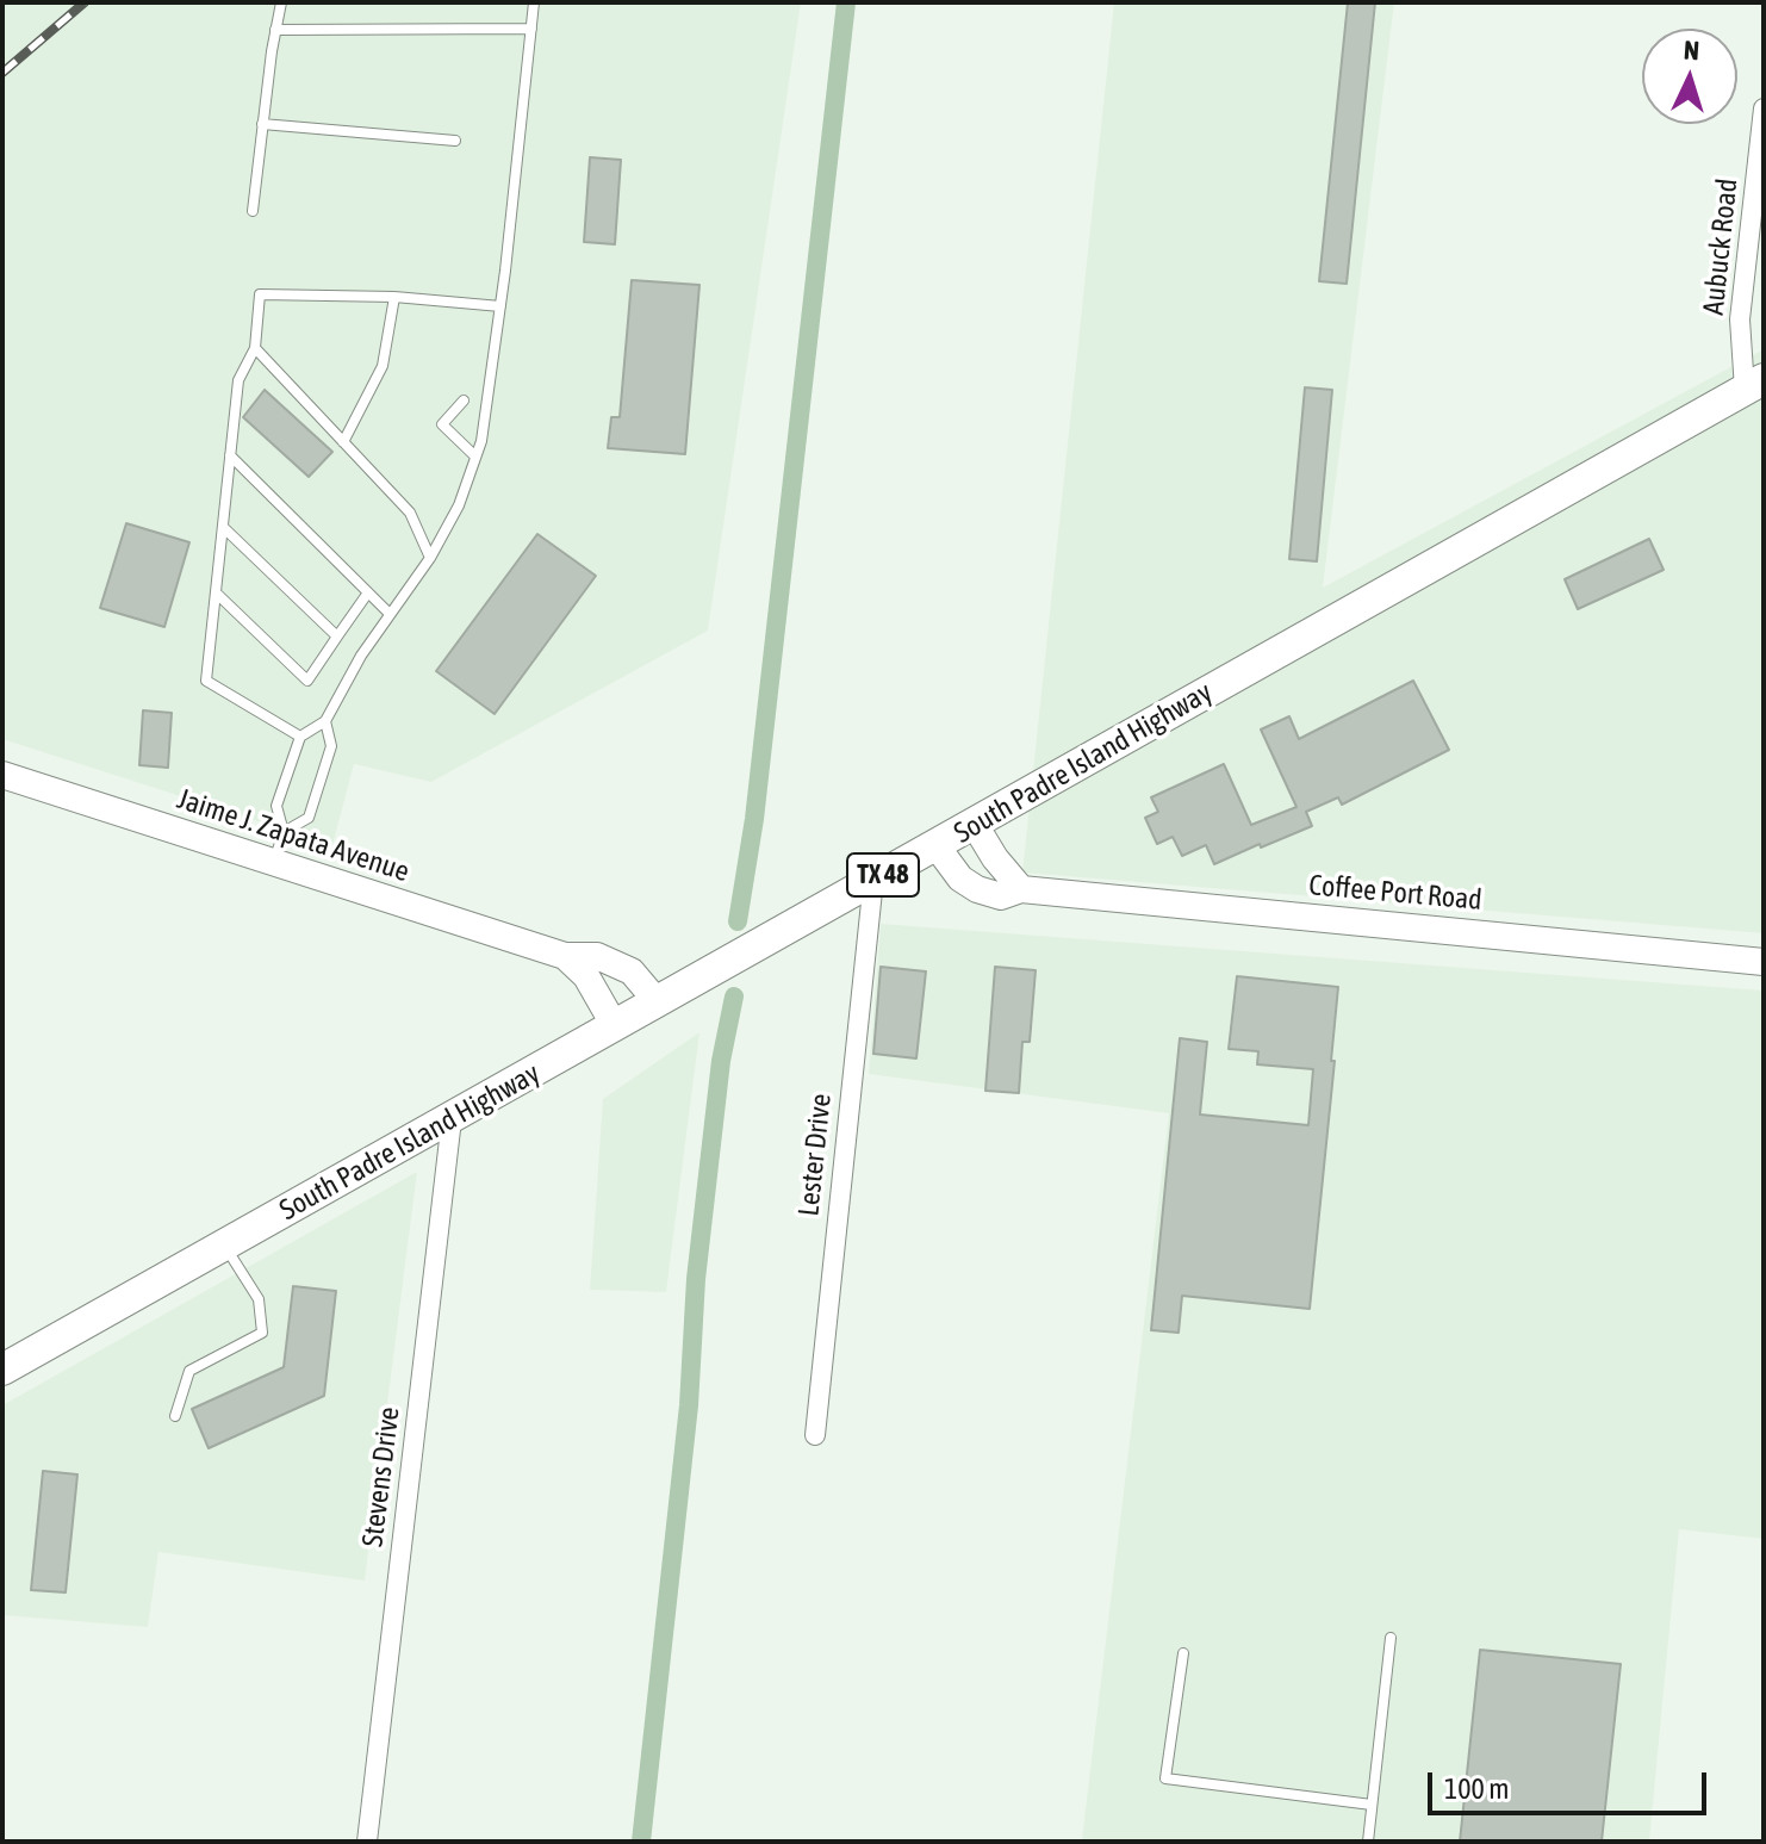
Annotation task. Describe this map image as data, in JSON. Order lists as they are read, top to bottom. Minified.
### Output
{"streets":{"main road":["South Padre Island Highway","TX 48"],"street":["Aubuck Road","Jaime J. Zapata Avenue","Coffee Port Road","Lester Drive","Stevens Drive"]},"crossings":[["Aubuck Road","South Padre Island Highway"],["South Padre Island Highway","Jaime J. Zapata Avenue"],["South Padre Island Highway","Coffee Port Road"],["South Padre Island Highway","Lester Drive"],["South Padre Island Highway","Stevens Drive"]],"scale_bar":"100 m","north":"top"}
